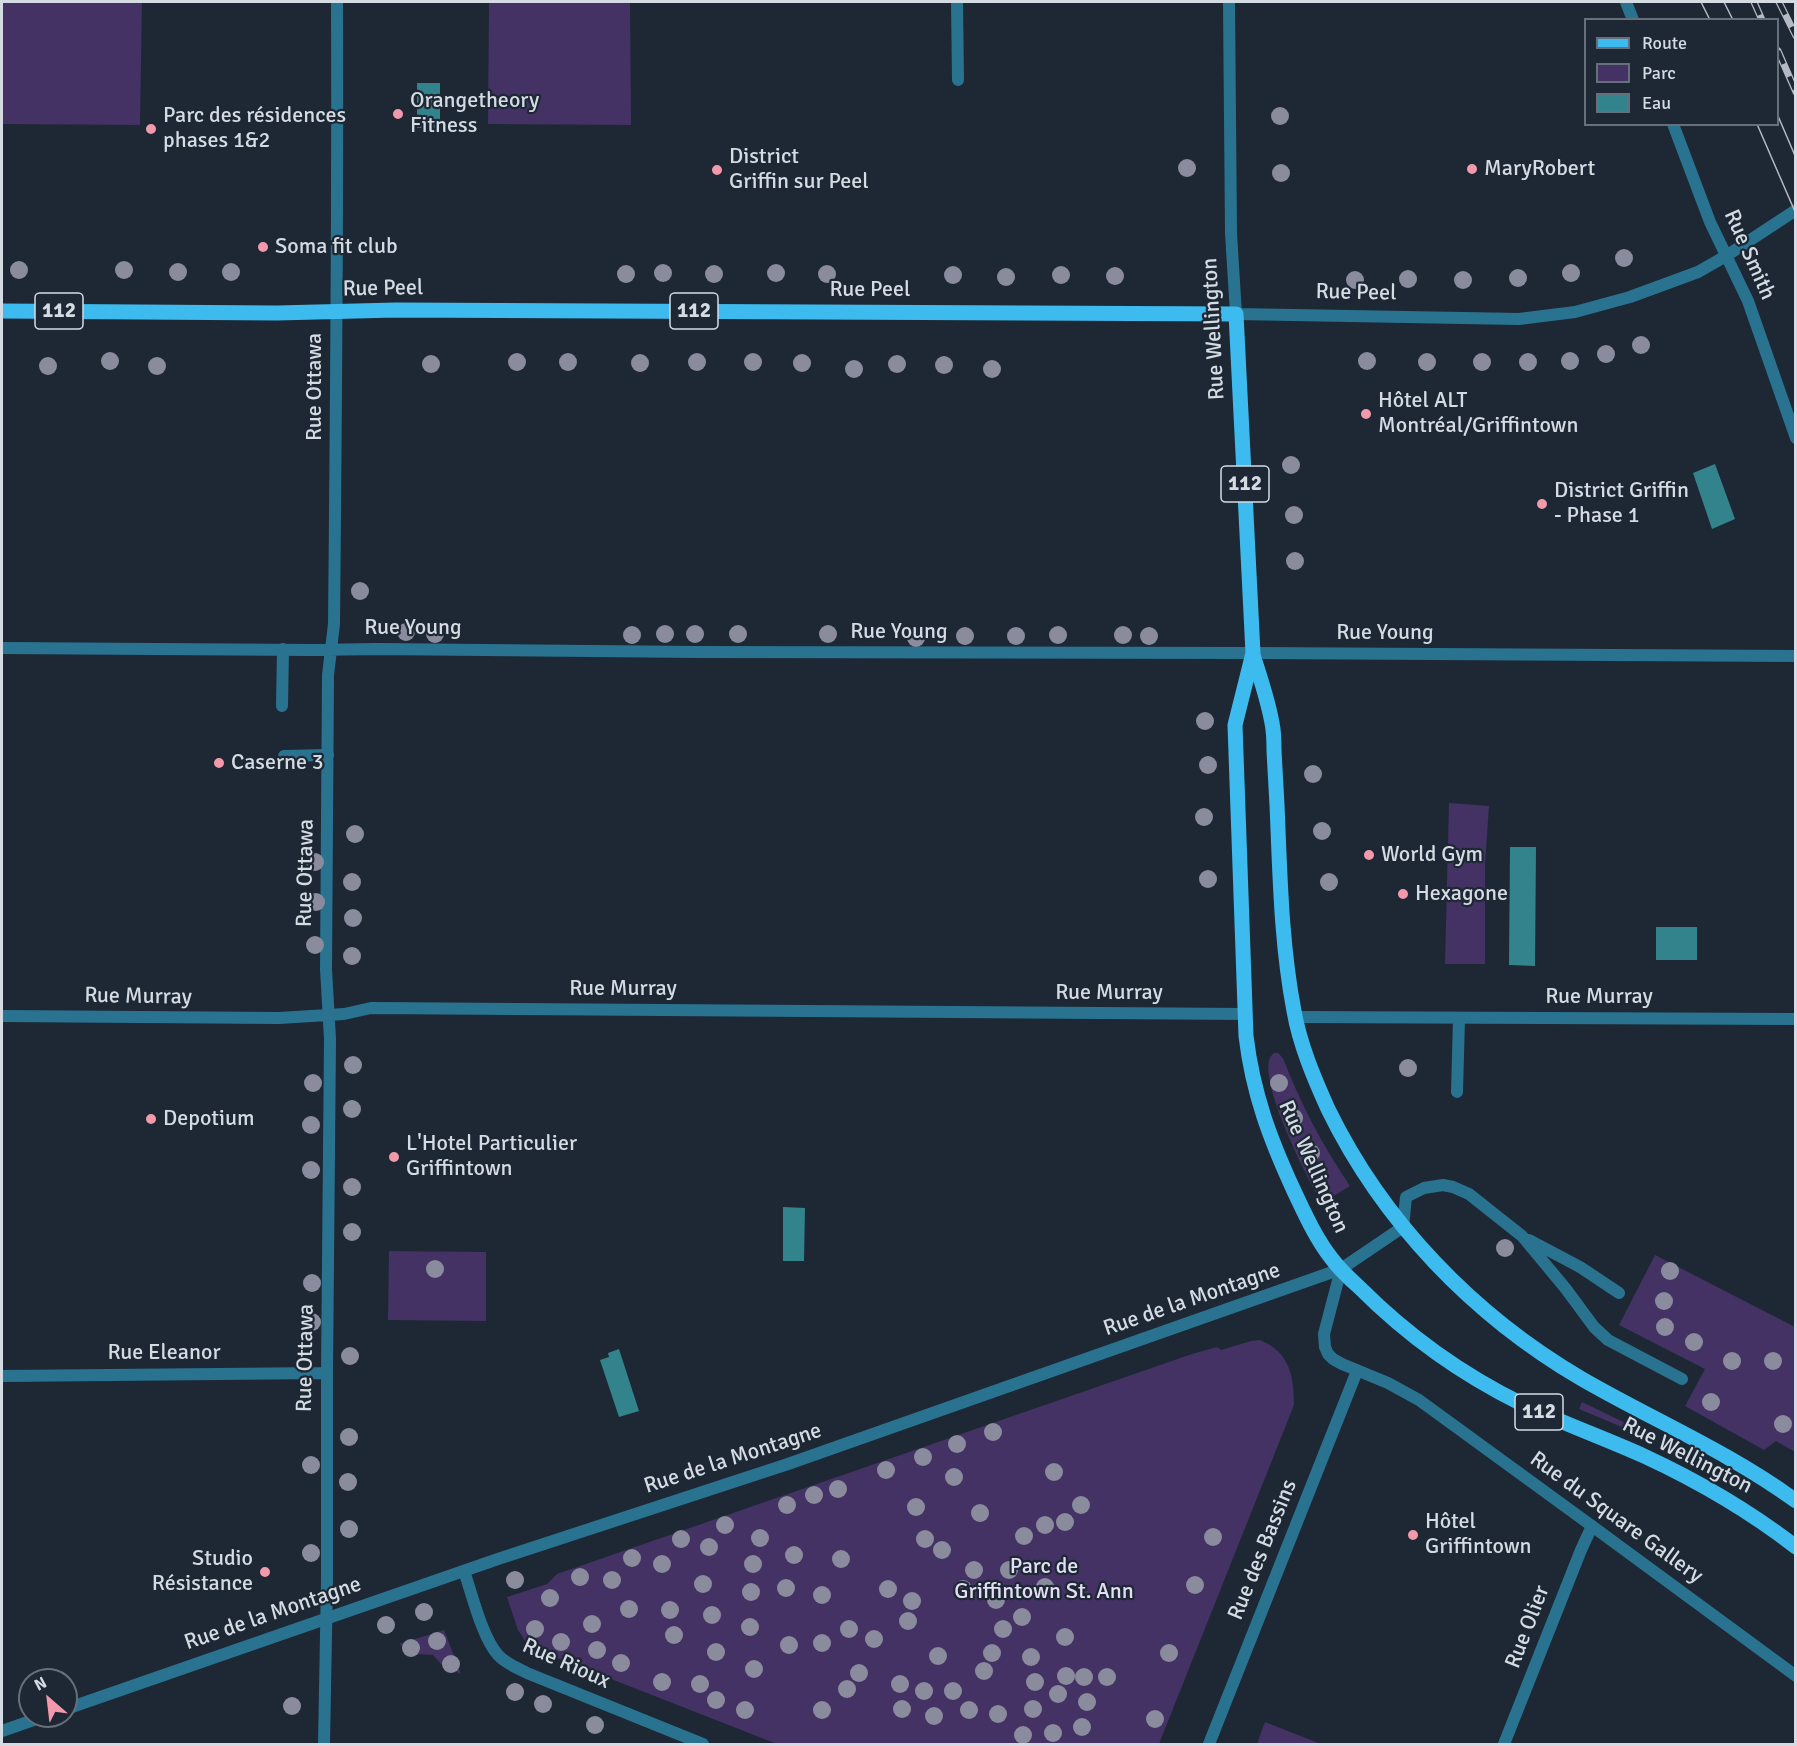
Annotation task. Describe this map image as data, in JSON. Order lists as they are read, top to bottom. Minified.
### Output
{"streets":{"main road":["Rue Peel","112","Rue Wellington"],"street":["Rue Smith","Rue Ottawa","Rue Young","Rue Murray","Rue de la Montagne","Rue Eleanor","Rue du Square Gallery","Rue des Bassins","Rue Olier","Rue Rioux"]},"crossings":[["Rue Smith","Rue Peel"],["Rue Peel","Rue Wellington"],["Rue Peel","Rue Ottawa"],["Rue Wellington","Rue Young"],["Rue Wellington","Rue Murray"],["Rue Wellington","Rue de la Montagne"],["Rue Wellington","Rue du Square Gallery"],["Rue Ottawa","Rue Young"],["Rue Ottawa","Rue Murray"],["Rue Ottawa","Rue de la Montagne"],["Rue Ottawa","Rue Eleanor"],["Rue de la Montagne","Rue du Square Gallery"],["Rue de la Montagne","Rue Rioux"],["Rue du Square Gallery","Rue des Bassins"],["Rue du Square Gallery","Rue Olier"]],"parks":["Parc de Griffintown St. Ann"],"places":["Orangetheory Fitness","Parc des résidences phases 1&2","MaryRobert","District Griffin sur Peel","Soma fit club","Hôtel ALT Montréal/Griffintown","District Griffin - Phase 1","Caserne 3","World Gym","Hexagone","Depotium","L'Hotel Particulier Griffintown","Hôtel Griffintown","Studio Résistance"],"legend":["Route","Parc","Eau"],"north":"top left"}
